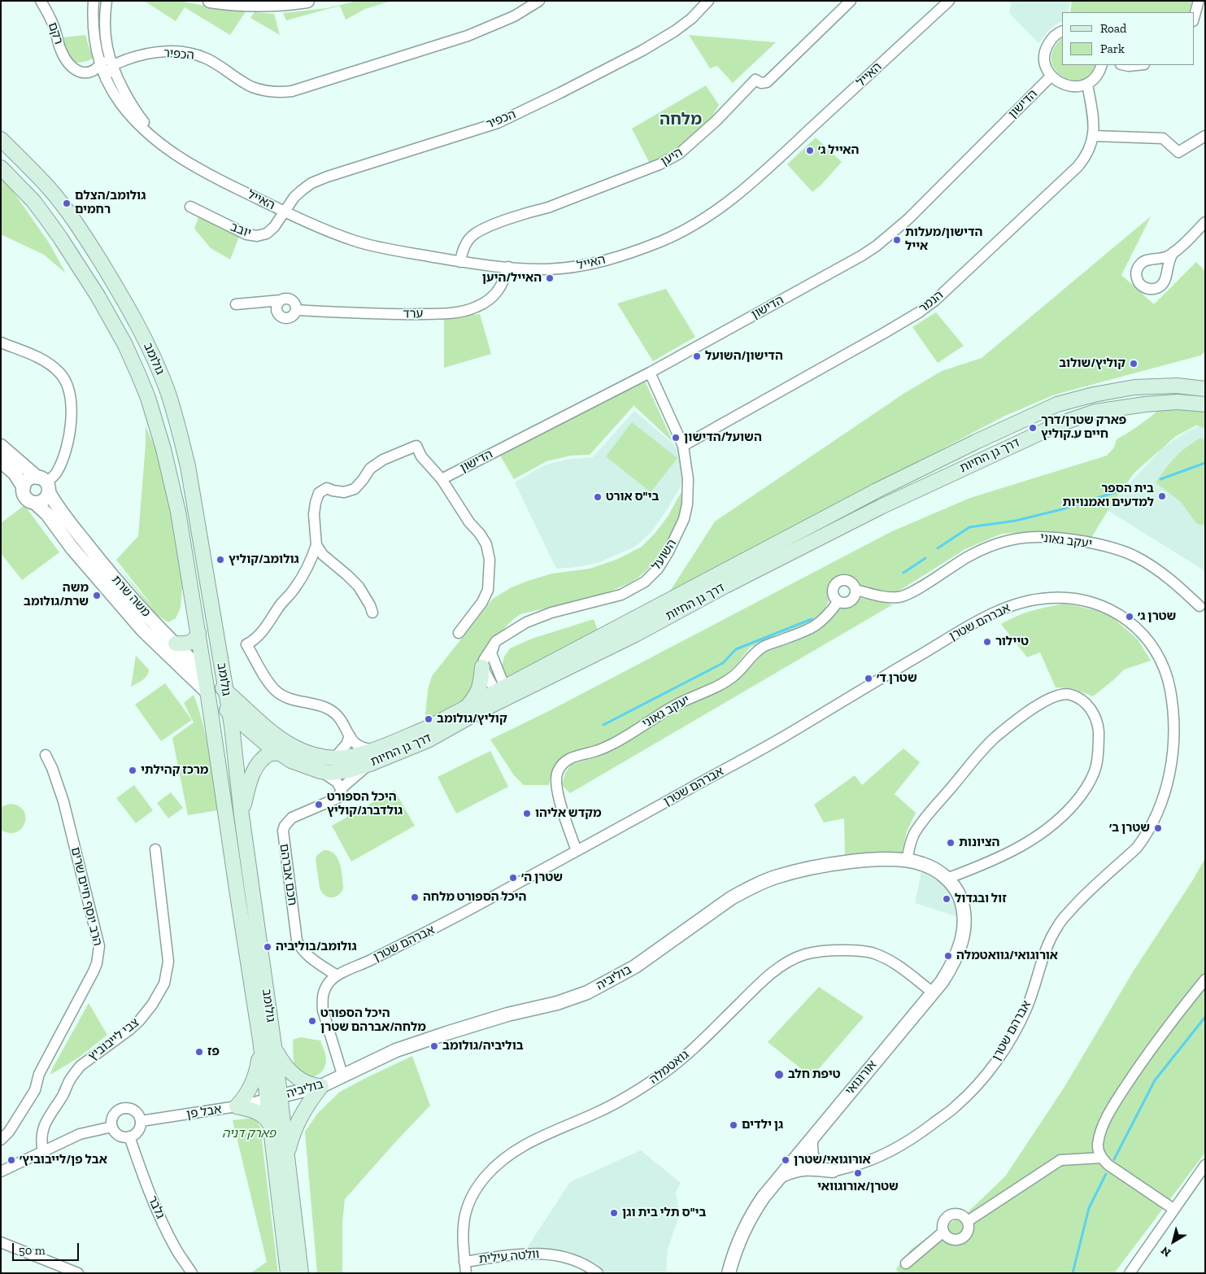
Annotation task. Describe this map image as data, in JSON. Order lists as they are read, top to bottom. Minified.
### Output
{"streets":{"main road":["גולומב","דרך גן החיות","משה שרת"],"street":["רקם","הכפיר","האייל","הדישון","היען","יובב","הנמר","ערד","יעקב גאוני","השועל","אברהם שטרן","חכם אברהם","הרב יוסף חיים שרים","בוליביה","צבי לייבוביץ","גואטמלה","אורוגואי","אבל פן","גלבר","וולטה עילית"]},"crossings":[["רקם","הכפיר"],["רקם","האייל"],["הכפיר","האייל"],["הכפיר","יובב"],["האייל","היען"],["האייל","יובב"],["האייל","ערד"],["הדישון","השועל"],["הנמר","השועל"],["גולומב","דרך גן החיות"],["גולומב","משה שרת"],["גולומב","בוליביה"],["גולומב","אבל פן"],["דרך גן החיות","משה שרת"],["דרך גן החיות","חכם אברהם"],["יעקב גאוני","אברהם שטרן"],["אברהם שטרן","חכם אברהם"],["אברהם שטרן","בוליביה"],["בוליביה","אורוגואי"],["בוליביה","אבל פן"],["גואטמלה","אורוגואי"],["גואטמלה","וולטה עילית"],["אבל פן","גלבר"]],"districts":["מלחה"],"parks":["פארק דניה"],"places":["האייל ג׳","גולומב/הצלם רחמים","הדישון/מעלות אייל","האייל/היען","הדישון/השועל","קוליץ/שולוב","פארק שטרן/דרך חיים ע.קוליץ","השועל/הדישון","בית הספר למדעים ואמנויות","בי\"ס אורט","גולומב/קוליץ","משה שרת/גולומב","שטרן ג׳","טיילור","שטרן ד׳","קוליץ/גולומב","מרכז קהילתי","היכל הספורט גולדברג/קוליץ","מקדש אליהו","שטרן ב׳","הציונות","שטרן ה׳","היכל הספורט מלחה","זול ובגדול","גולומב/בוליביה","אורוגואי/גוואטמלה","היכל הספורט מלחה/אברהם שטרן","בוליביה/גולומב","פז","טיפת חלב","גן ילדים","אבל פן/לייבוביץ׳","אורוגואי/שטרן","שטרן/אורוגוואי","בי\"ס תלי בית וגן"],"legend":["Road","Park"],"scale_bar":"50 m","north":"bottom left"}
